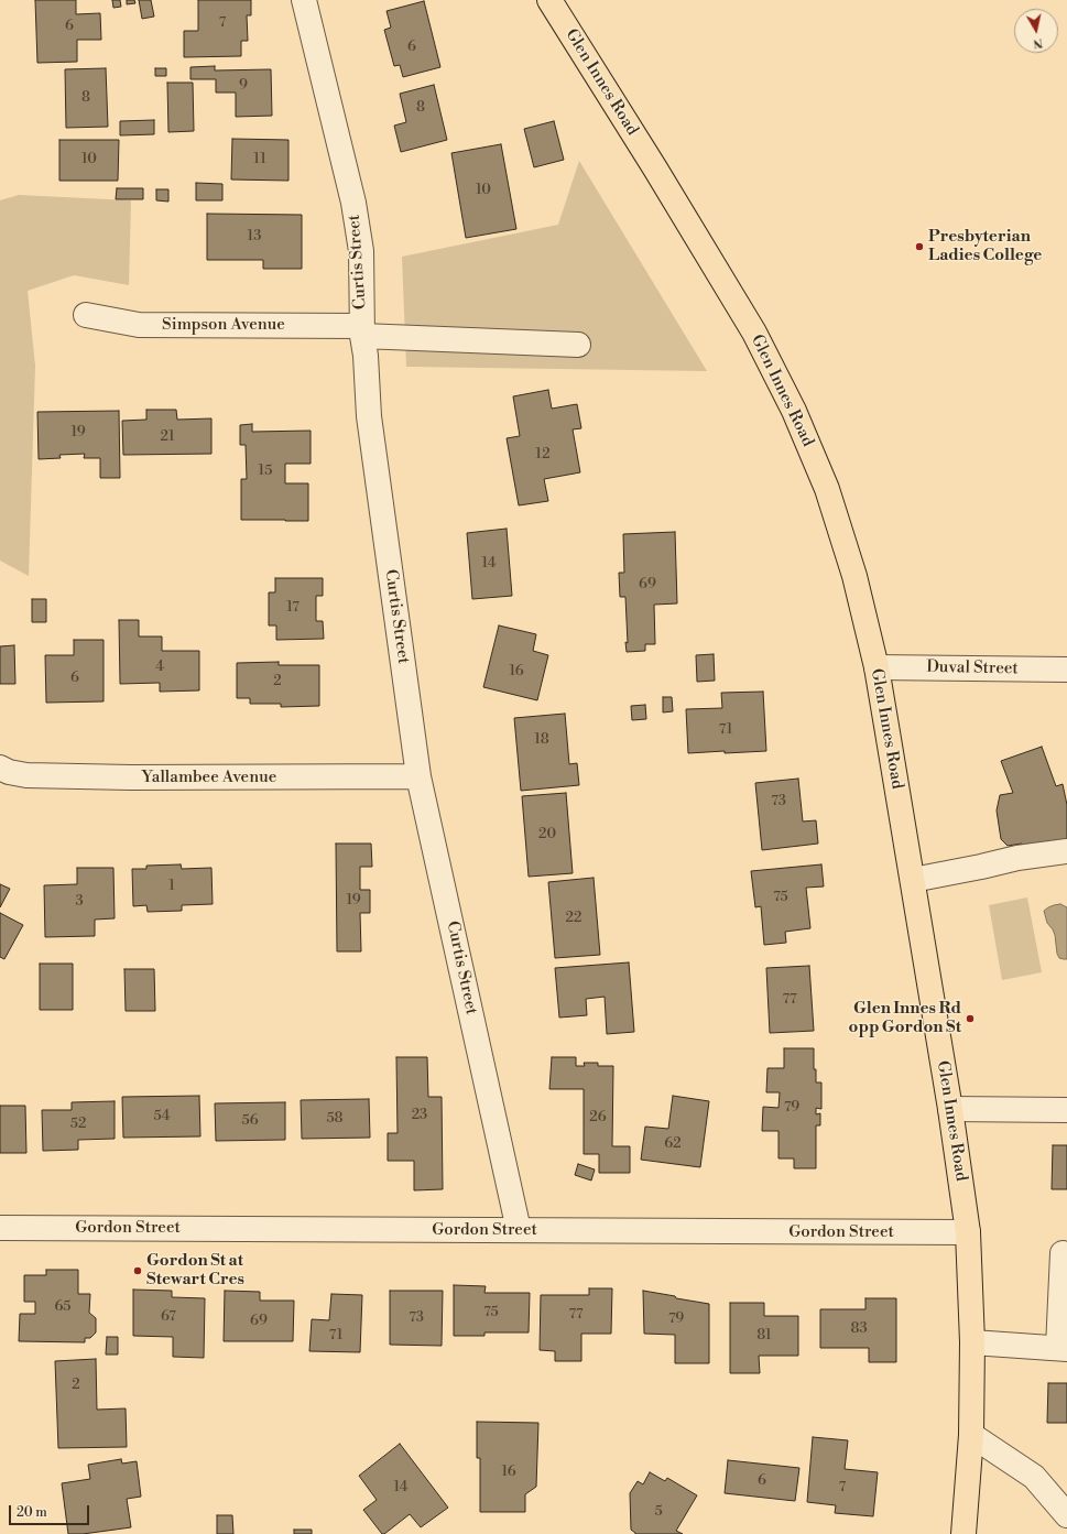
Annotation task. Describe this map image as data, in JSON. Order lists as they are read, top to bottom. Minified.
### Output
{"streets":{"main road":["Glen Innes Road"],"street":["Curtis Street","Simpson Avenue","Duval Street","Yallambee Avenue","Gordon Street"]},"crossings":[["Glen Innes Road","Duval Street"],["Glen Innes Road","Gordon Street"],["Curtis Street","Simpson Avenue"],["Curtis Street","Yallambee Avenue"],["Curtis Street","Gordon Street"]],"places":["Presbyterian Ladies College","Glen Innes Rd opp Gordon St","Gordon St at Stewart Cres"],"house_numbers":["7","6","6","9","8","8","10","11","10","13","19","21","12","15","14","69","17","4","16","6","2","71","18","73","20","1","75","19","3","22","77","79","23","54","26","58","56","52","62","65","75","77","67","73","79","69","83","71","81","2","16","6","14","7","5"],"scale_bar":"20 m","north":"bottom"}
